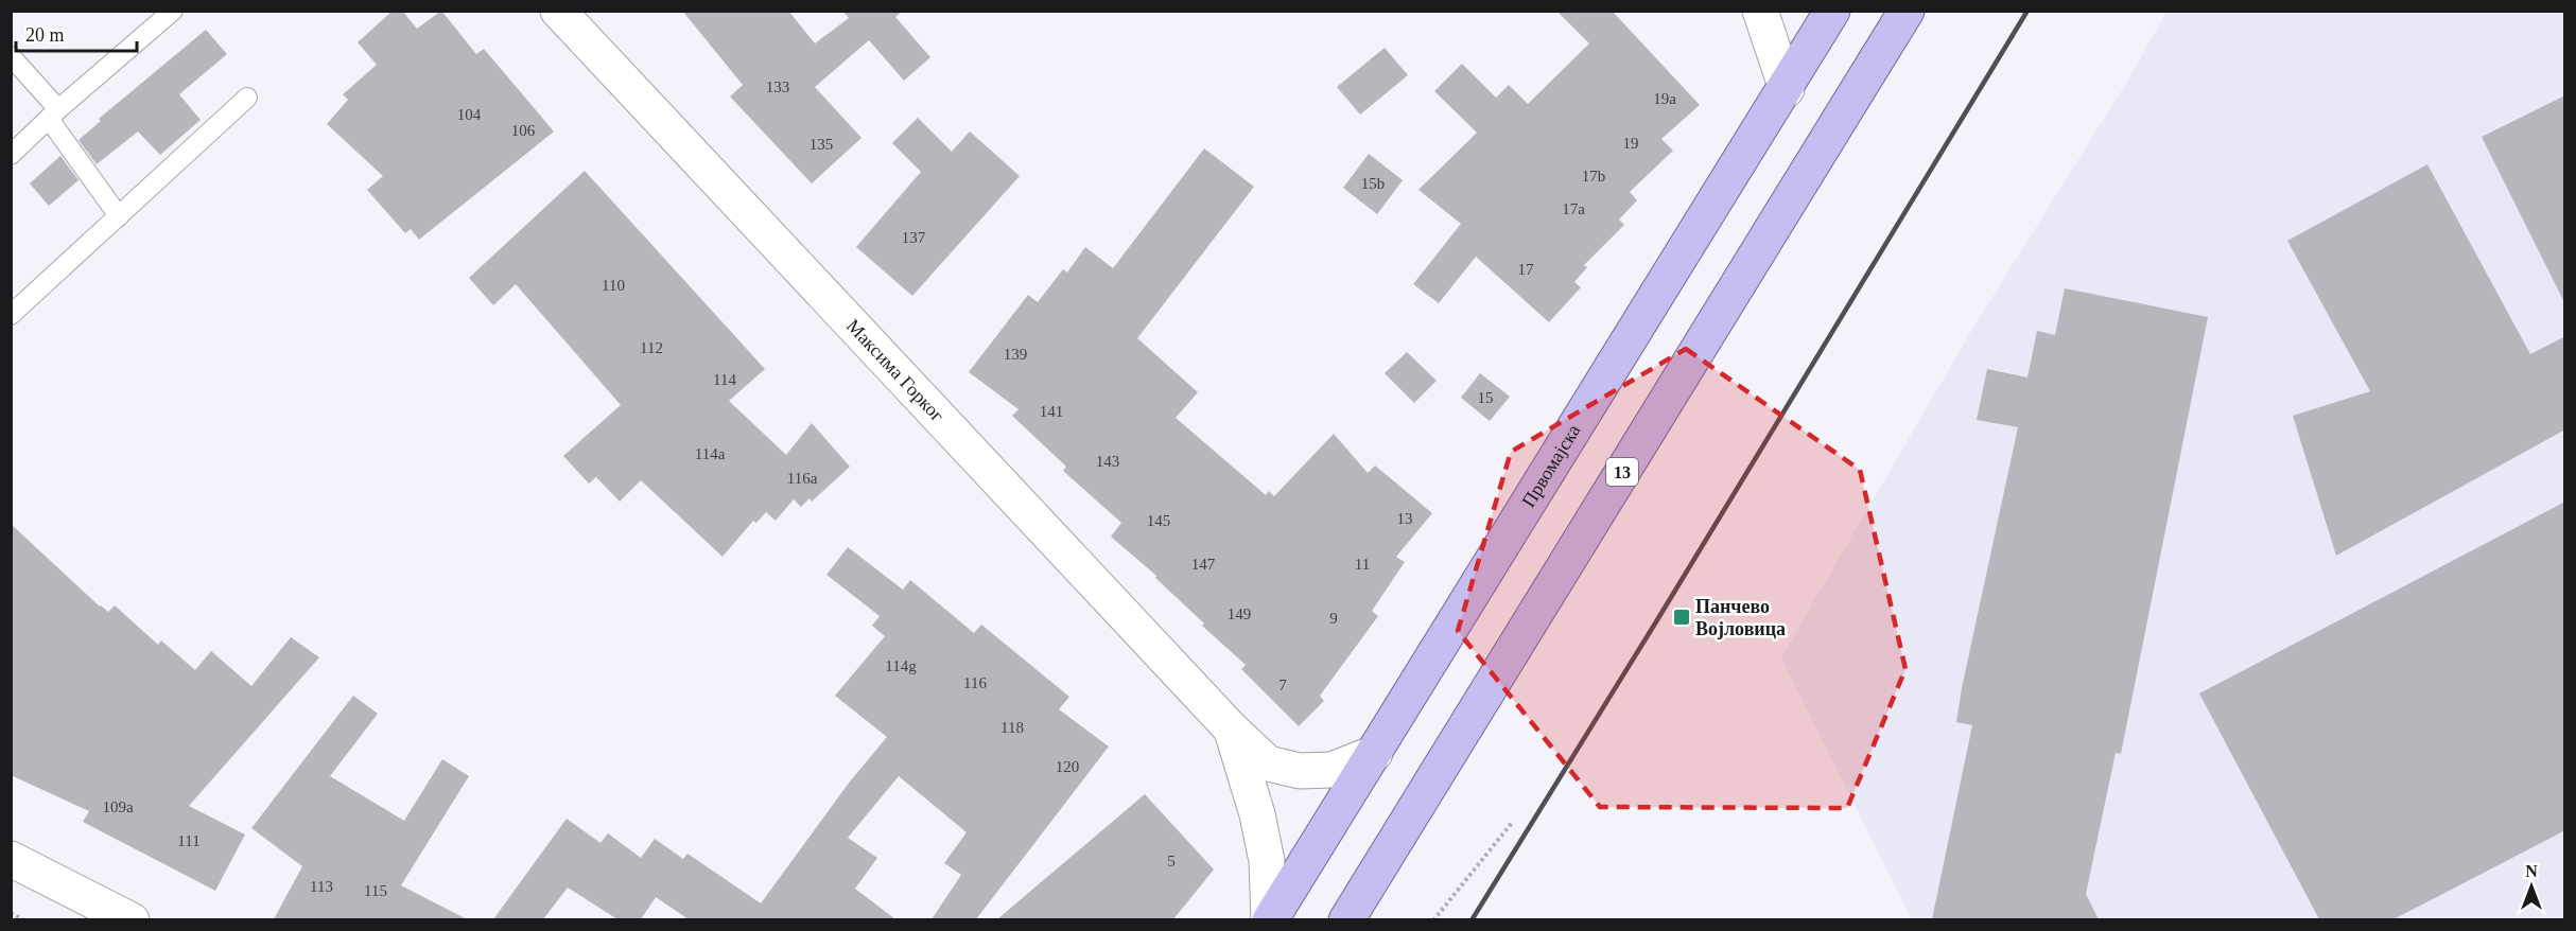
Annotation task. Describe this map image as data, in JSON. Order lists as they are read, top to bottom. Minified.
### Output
{"streets":{"main road":["Првомајска","13"],"street":["Максима Горког"]},"crossings":[["Максима Горког","Првомајска"]],"places":{"transit":["Панчево Војловица"]},"house_numbers":["133","19a","104","106","19","135","17b","15b","17a","137","17","110","112","139","114","15","141","114a","143","116a","13","145","147","11","149","9","114g","116","7","118","120","109a","111","5","113","115"],"scale_bar":"20 m","north":"top"}
